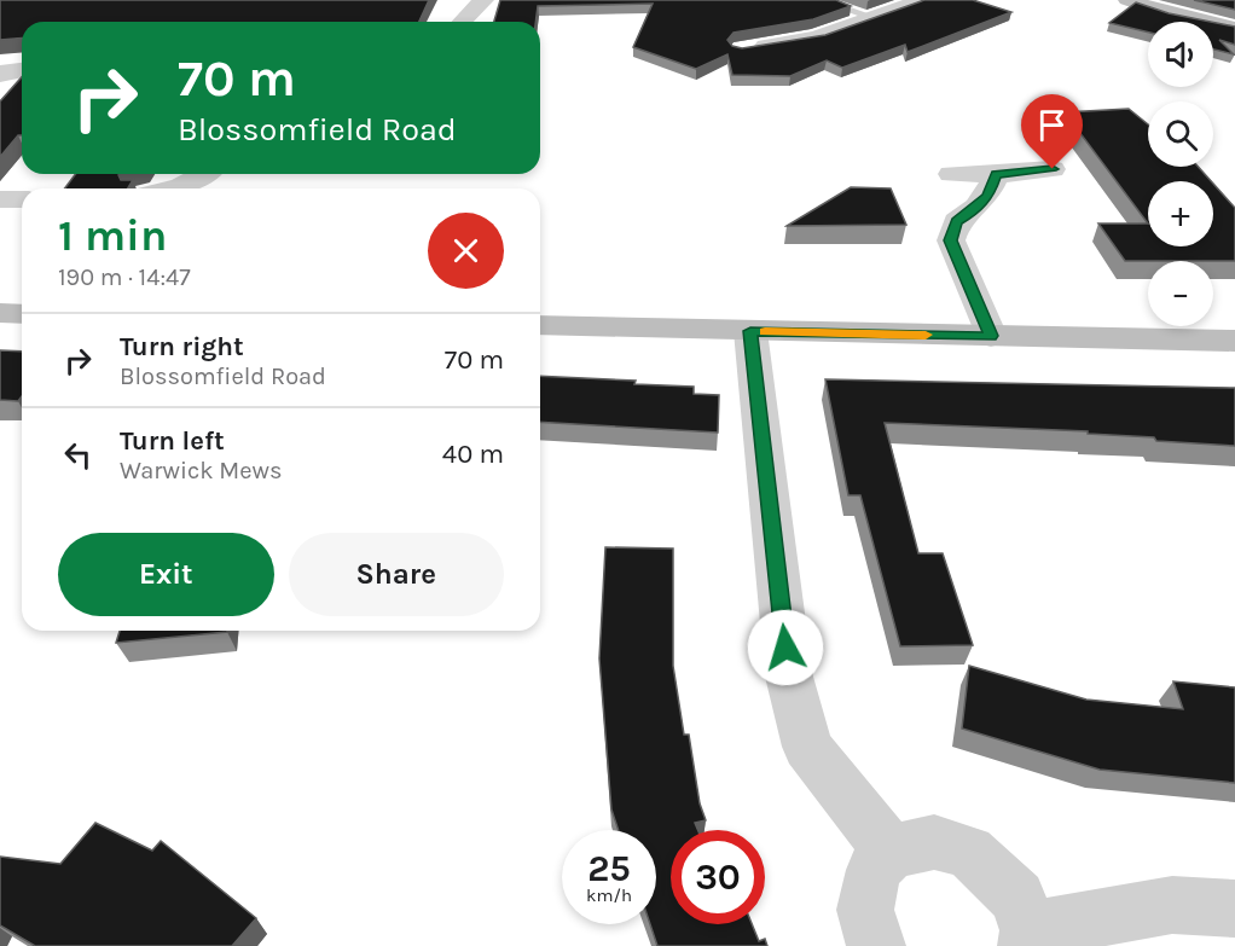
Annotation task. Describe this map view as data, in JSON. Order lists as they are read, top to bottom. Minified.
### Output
{"page":{"map_buttons":["+","−"],"turn":["70 m","Blossomfield Road"],"heading":["1 min","190 m · 14:47"],"list":[{"name":"Turn right","note":"Blossomfield Road","value":"70 m"},{"name":"Turn left","note":"Warwick Mews","value":"40 m"}],"buttons":["Exit","Share"],"speed":"25 km/h","limit":"30"}}
